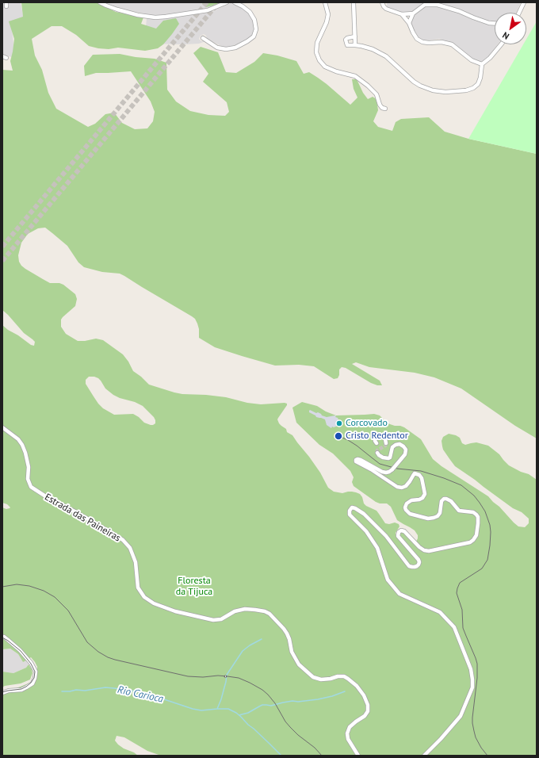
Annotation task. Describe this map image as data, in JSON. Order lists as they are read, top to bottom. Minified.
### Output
{"streets":{"street":["Estrada das Paineiras"]},"water":["Rio Carioca"],"parks":["Floresta da Tijuca"],"places":["Corcovado","Cristo Redentor"],"north":"bottom left"}
